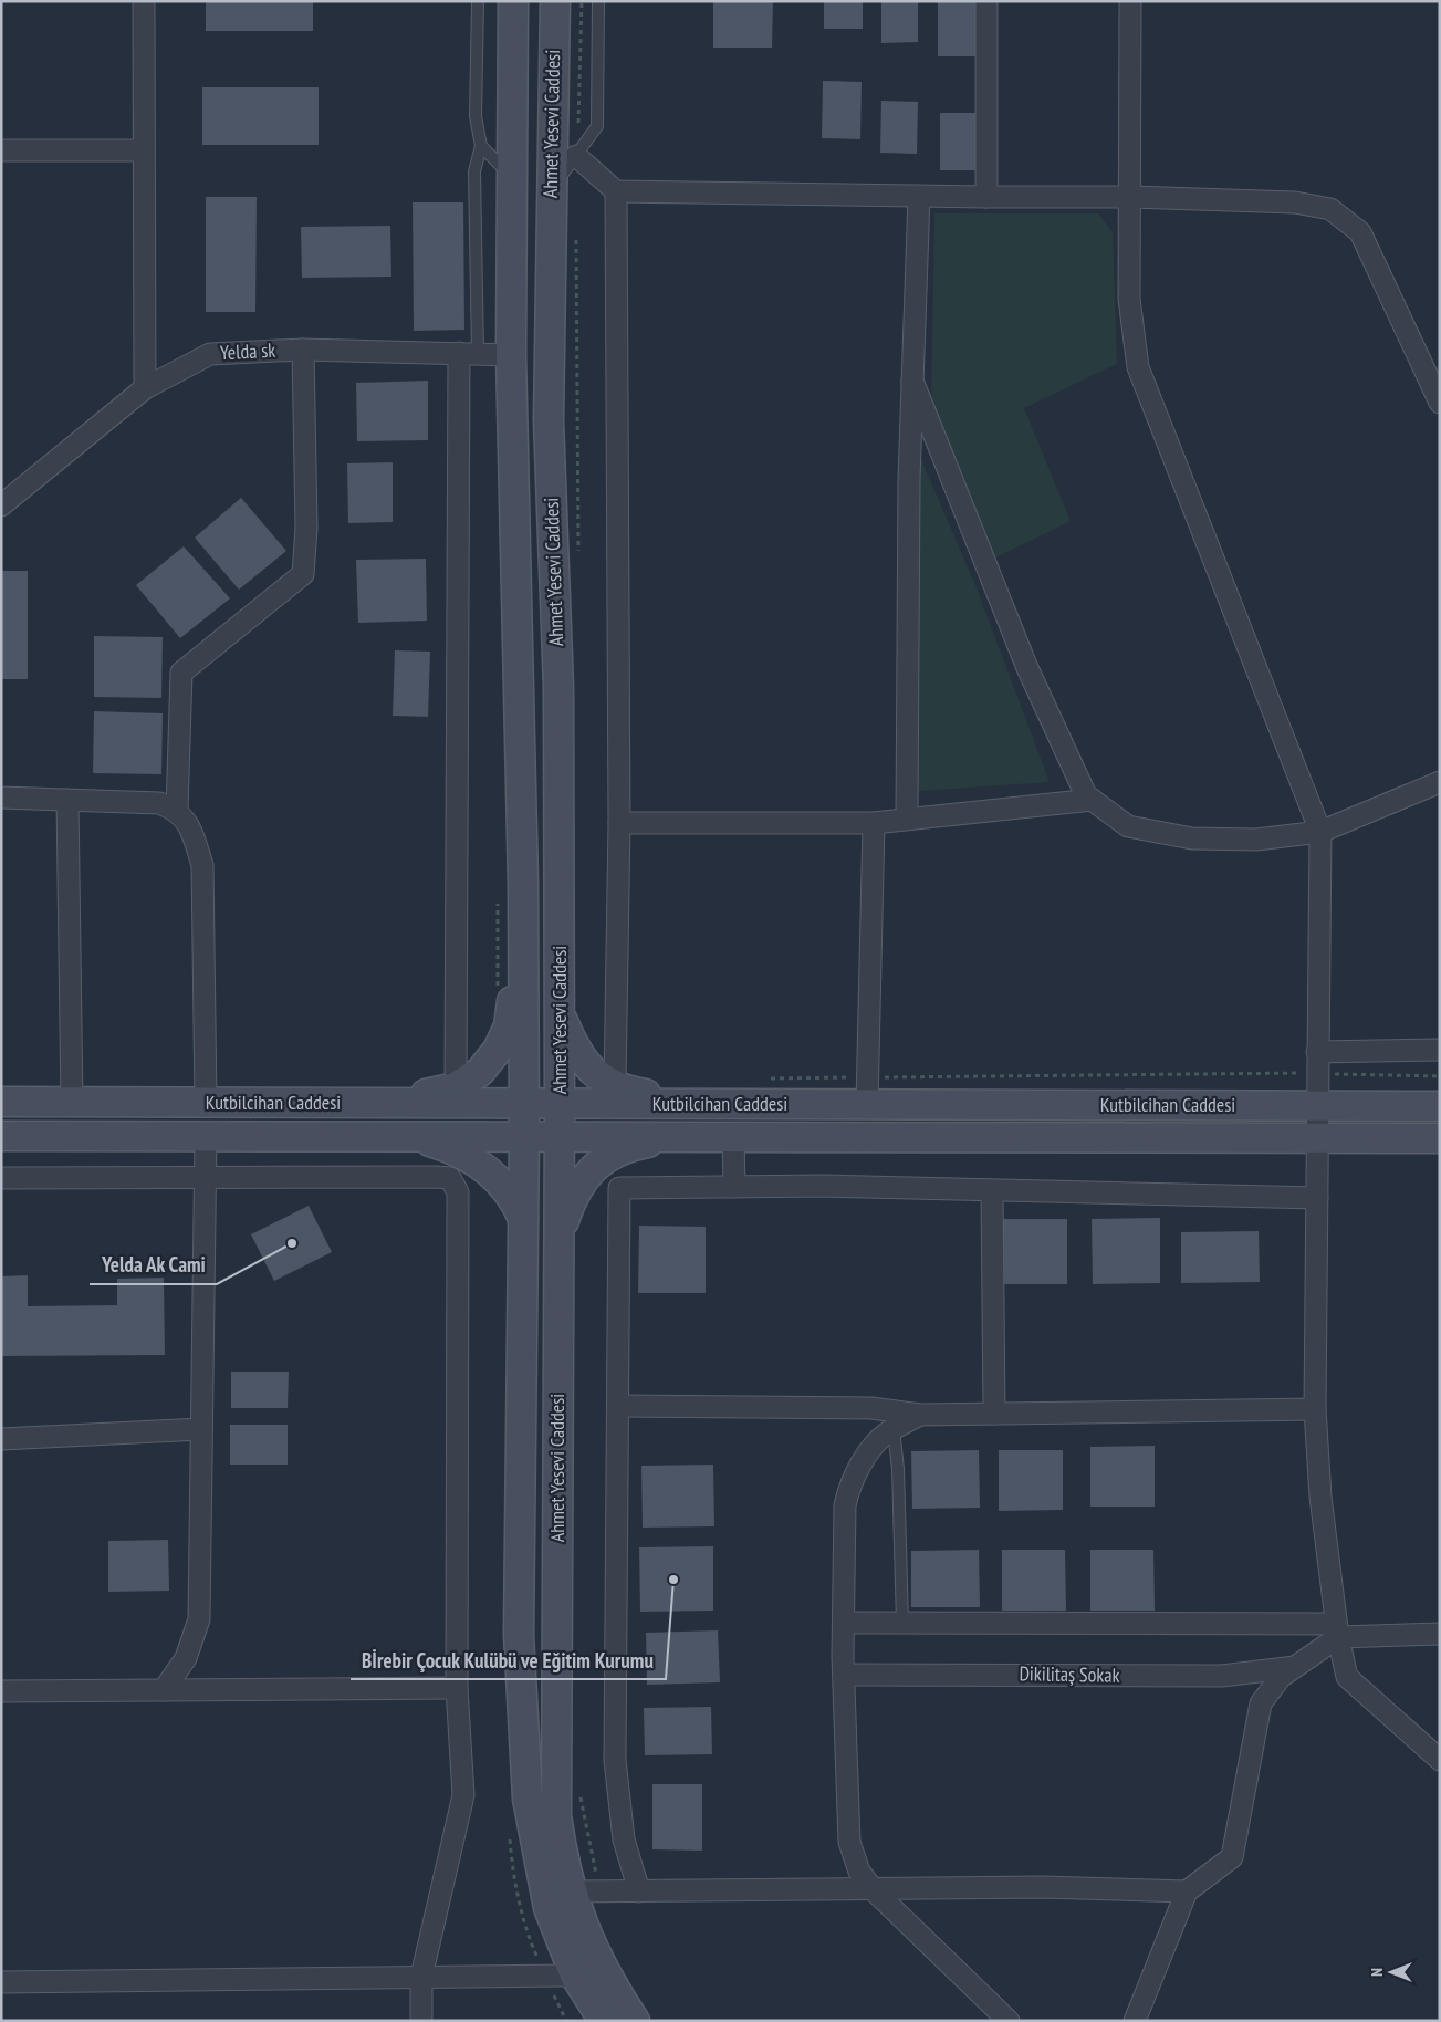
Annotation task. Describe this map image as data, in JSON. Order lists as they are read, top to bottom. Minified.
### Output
{"streets":{"main road":["Ahmet Yesevi Caddesi","Kutbilcihan Caddesi"],"street":["Yelda sk","Dikilitaş Sokak"]},"crossings":[["Ahmet Yesevi Caddesi","Yelda sk"],["Ahmet Yesevi Caddesi","Kutbilcihan Caddesi"]],"places":["Yelda Ak Cami","Bİrebir Çocuk Kulübü ve Eğitim Kurumu"],"north":"left"}
